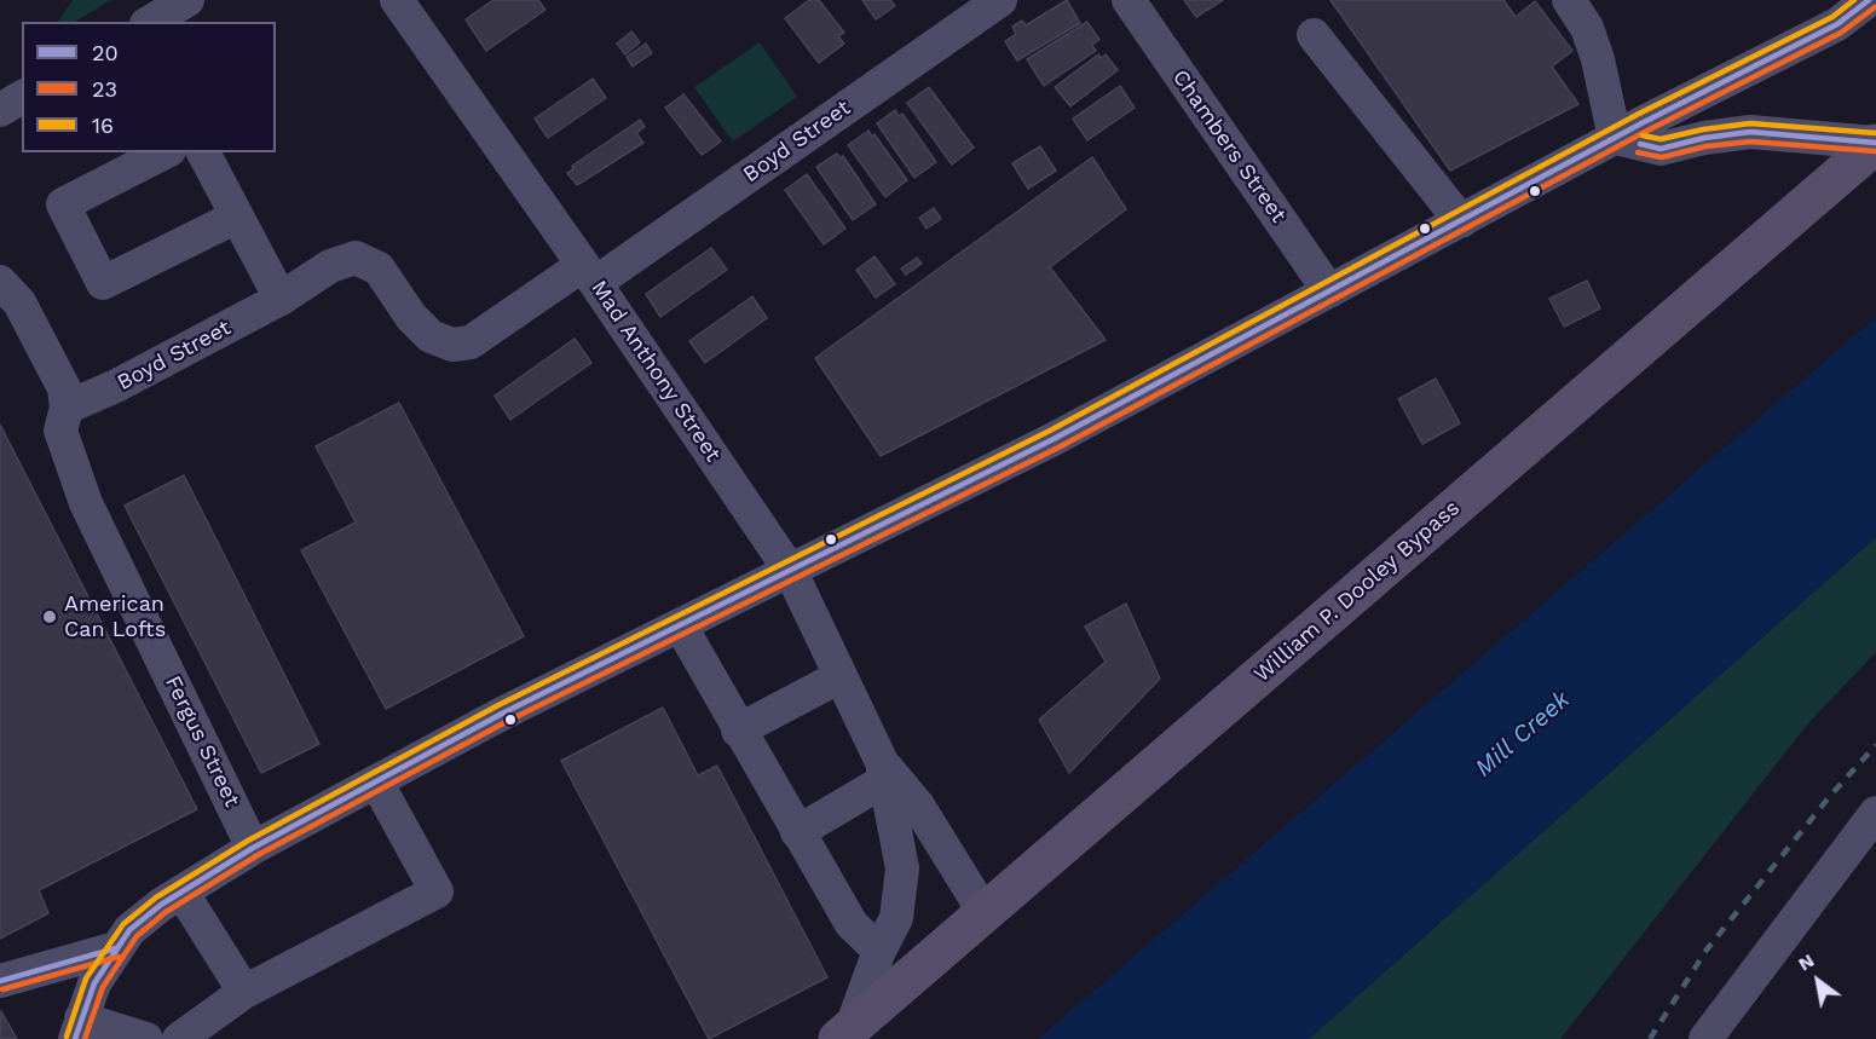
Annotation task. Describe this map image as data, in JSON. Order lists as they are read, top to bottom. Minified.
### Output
{"streets":{"main road":["William P. Dooley Bypass"],"street":["Boyd Street","Chambers Street","Mad Anthony Street","Fergus Street"]},"crossings":[["Boyd Street","Mad Anthony Street"],["Boyd Street","Fergus Street"],["Mad Anthony Street","William P. Dooley Bypass"]],"water":["Mill Creek"],"places":["American Can Lofts"],"lines":["transit line 20","transit line 16","transit line 23"],"legend":["20","23","16"],"north":"top left"}
